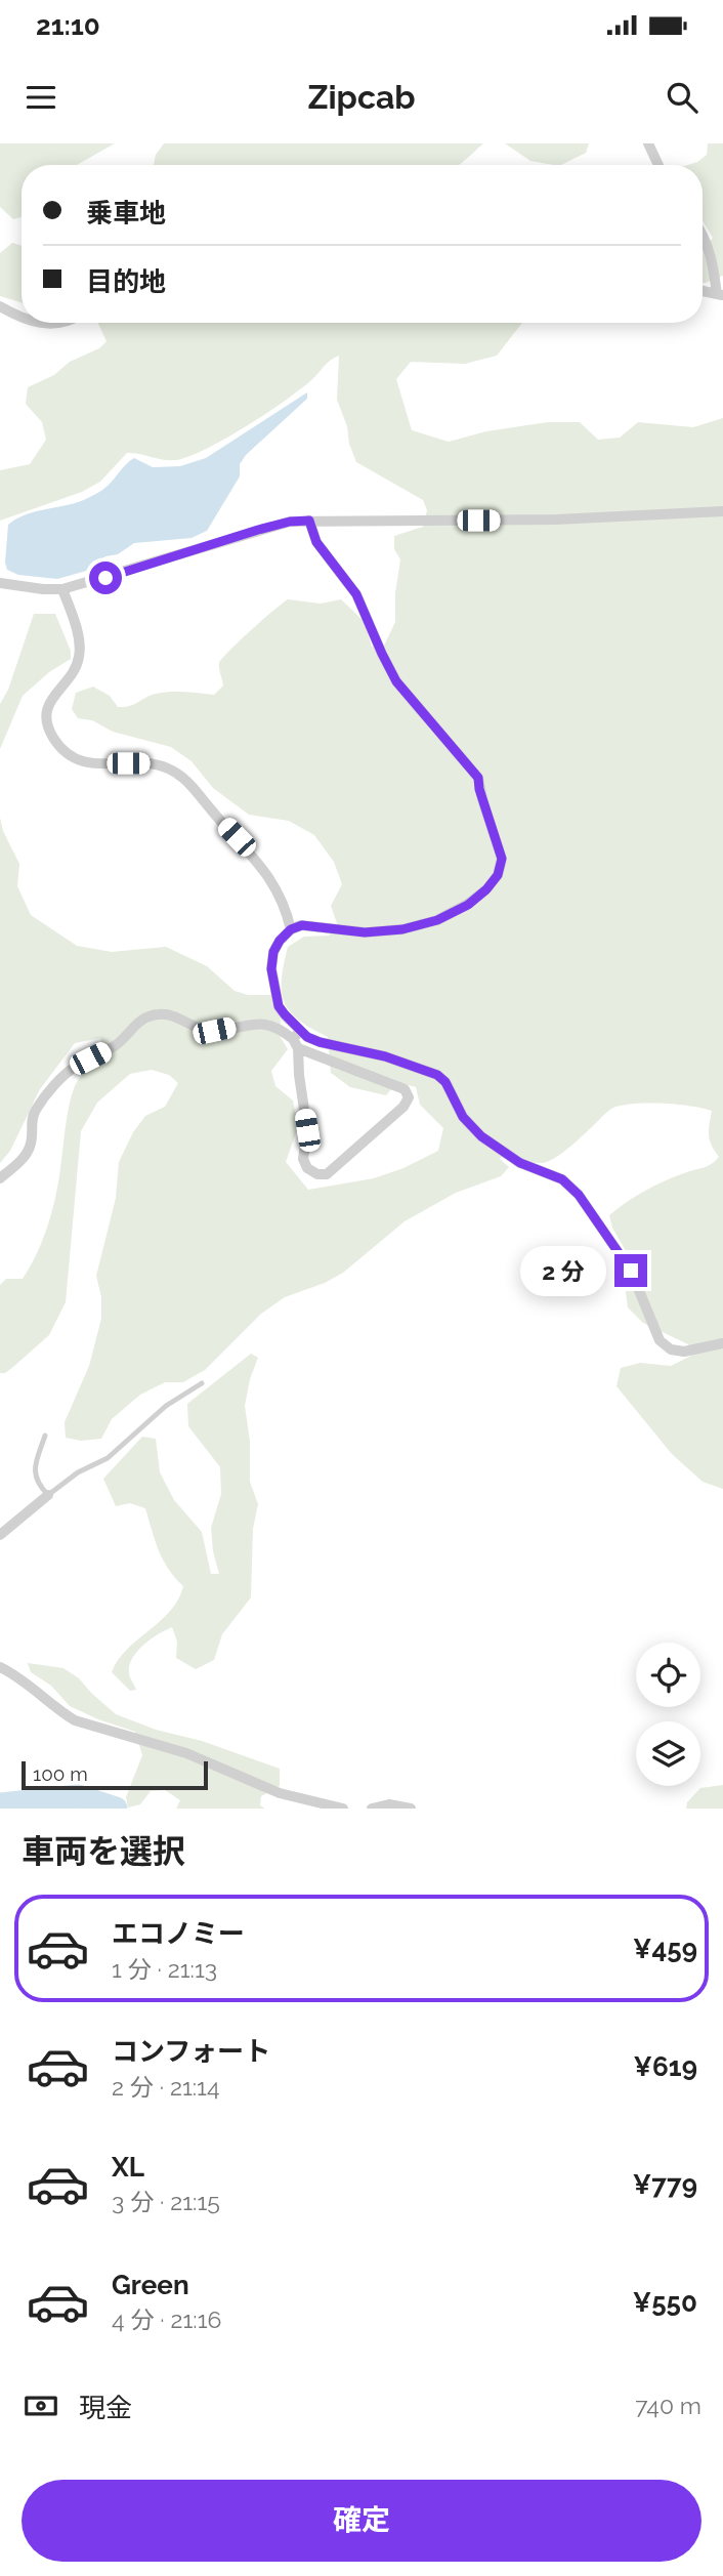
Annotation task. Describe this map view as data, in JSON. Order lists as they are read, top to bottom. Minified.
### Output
{"scale_bar":"100 m","page":{"status":"21:10","header":"Zipcab","banner":["乗車地","目的地"],"bubble":"2 分","scale":"100 m","heading":"車両を選択","list":[{"name":"エコノミー","note":"1 分 · 21:13","value":"¥459"},{"name":"コンフォート","note":"2 分 · 21:14","value":"¥619"},{"name":"XL","note":"3 分 · 21:15","value":"¥779"},{"name":"Green","note":"4 分 · 21:16","value":"¥550"}],"pay":["現金","740 m"],"buttons":"確定"}}
